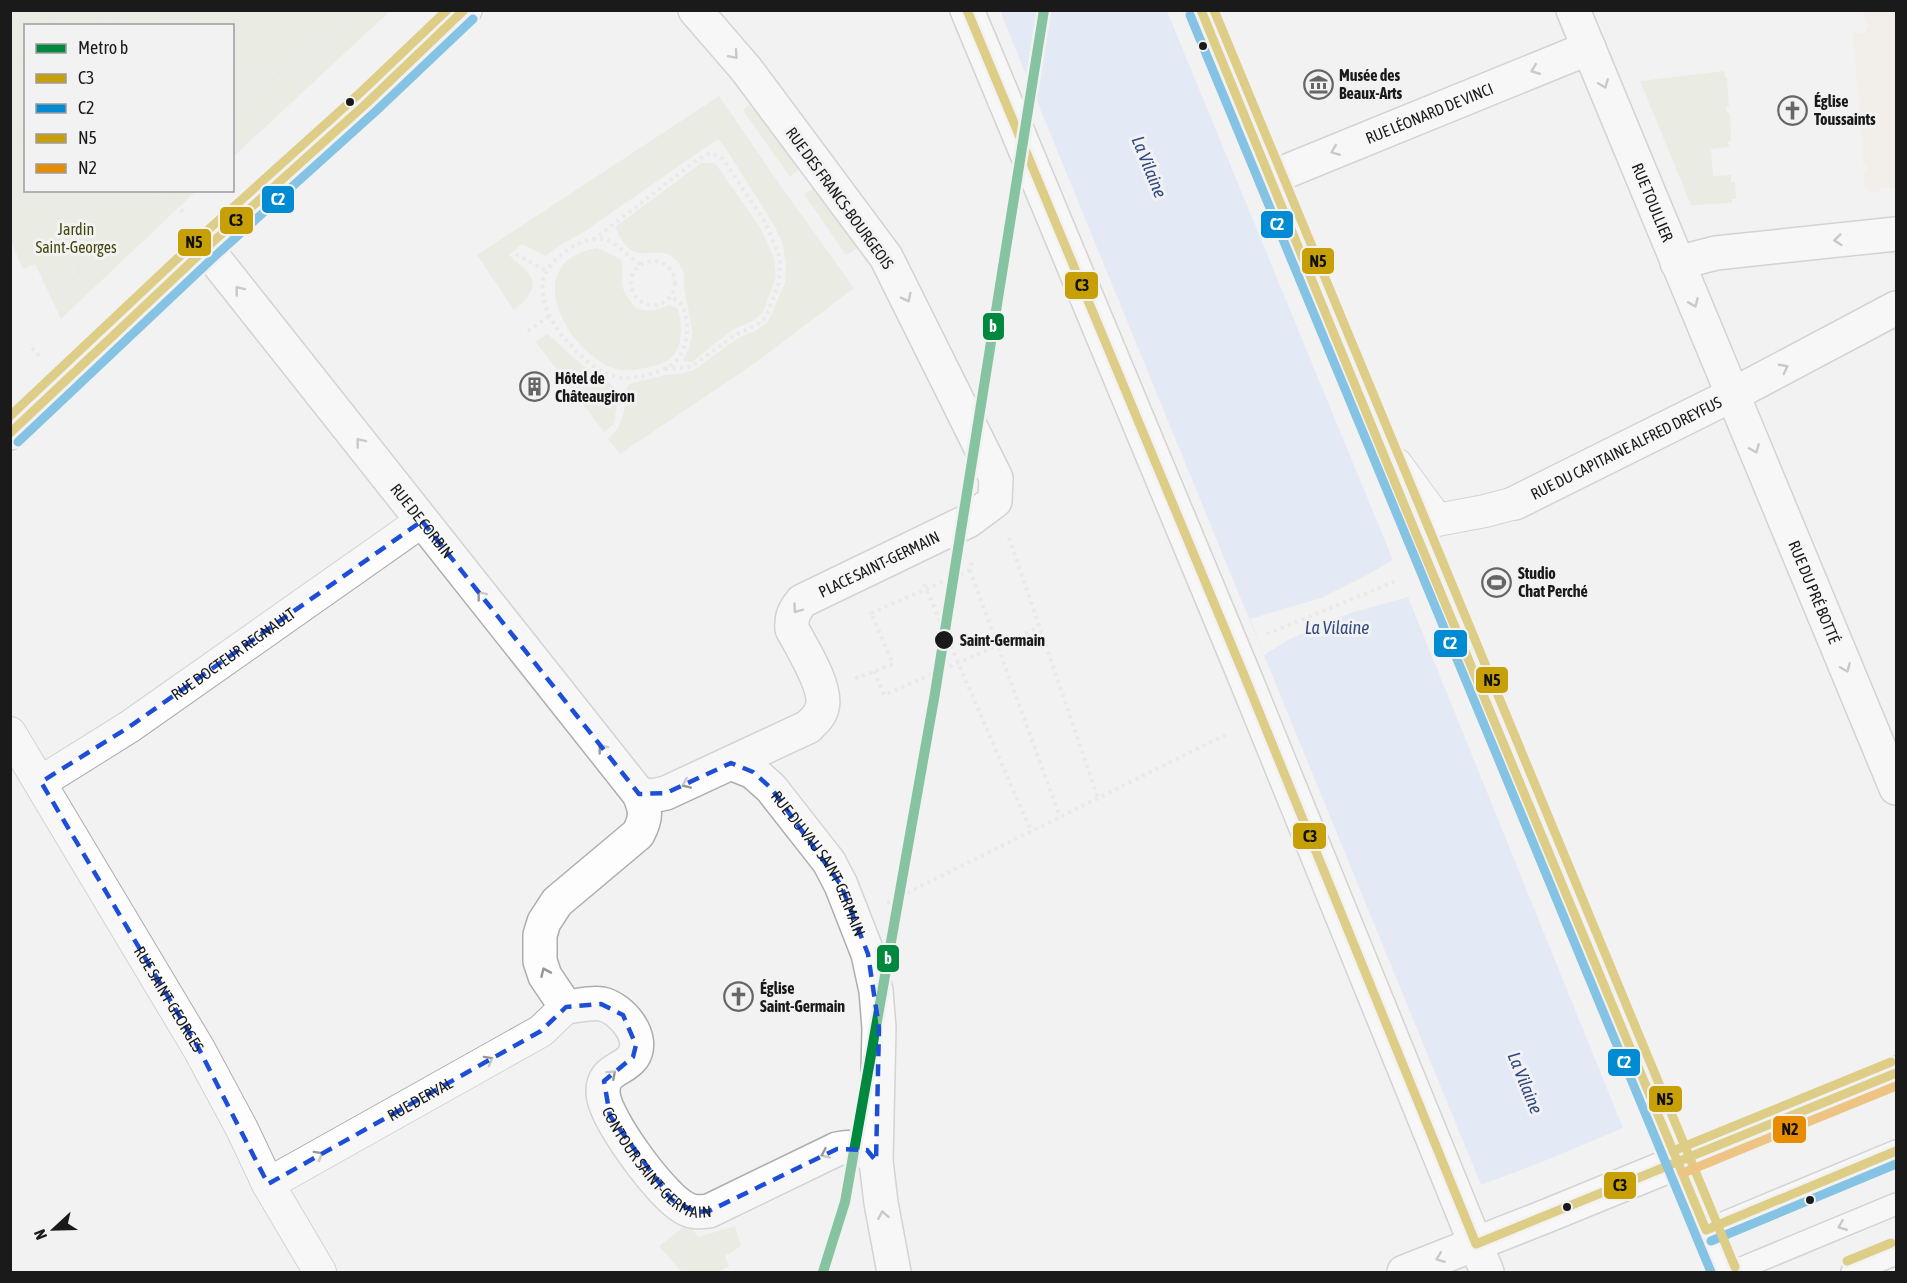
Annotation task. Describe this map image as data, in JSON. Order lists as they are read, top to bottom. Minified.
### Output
{"streets":{"street":["RUE LÉONARD DE VINCI","RUE DES FRANCS-BOURGEOIS","RUE TOULLIER","RUE DU CAPITAINE ALFRED DREYFUS","RUE DE CORBIN","PLACE SAINT-GERMAIN","RUE DU PRÉ BOTTÉ","RUE DOCTEUR REGNAULT","RUE DU VAU SAINT-GERMAIN","RUE SAINT-GEORGES","RUE DERVAL","CONTOUR SAINT-GERMAIN"]},"crossings":[["RUE LÉONARD DE VINCI","RUE TOULLIER"],["RUE DES FRANCS-BOURGEOIS","PLACE SAINT-GERMAIN"],["RUE TOULLIER","RUE DU CAPITAINE ALFRED DREYFUS"],["RUE TOULLIER","RUE DU PRÉ BOTTÉ"],["RUE DU CAPITAINE ALFRED DREYFUS","RUE DU PRÉ BOTTÉ"],["RUE DE CORBIN","PLACE SAINT-GERMAIN"],["RUE DE CORBIN","RUE DOCTEUR REGNAULT"],["PLACE SAINT-GERMAIN","RUE DU VAU SAINT-GERMAIN"],["RUE DOCTEUR REGNAULT","RUE SAINT-GEORGES"],["RUE DU VAU SAINT-GERMAIN","CONTOUR SAINT-GERMAIN"],["RUE SAINT-GEORGES","RUE DERVAL"],["RUE DERVAL","CONTOUR SAINT-GERMAIN"]],"one_way":["RUE LÉONARD DE VINCI","RUE TOULLIER","RUE DE CORBIN","PLACE SAINT-GERMAIN","RUE DU PRÉ BOTTÉ","RUE DERVAL"],"water":["La Vilaine"],"parks":["Jardin Saint-Georges"],"places":{"museum":["Musée des Beaux-Arts"],"church":["Église Toussaints","Église Saint-Germain"],"building":["Hôtel de Châteaugiron"],"sports":["Studio Chat Perché"],"other":["Saint-Germain"]},"lines":["metro line b","transit line C3","transit line N5","transit line C2","transit line N2"],"legend":["Metro b","C3","C2","N5","N2"],"north":"left"}
